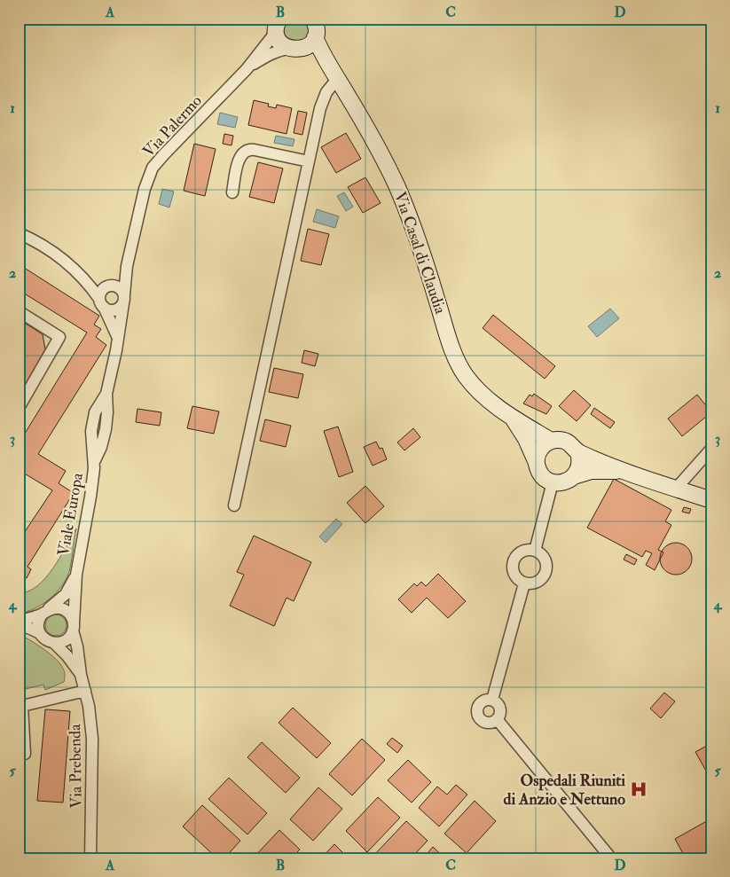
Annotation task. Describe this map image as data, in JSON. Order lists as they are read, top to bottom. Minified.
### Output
{"streets":{"street":["Via Palermo","Via Casal di Claudia","Viale Europa","Via Prebenda"]},"crossings":[["Via Palermo","Via Casal di Claudia"],["Via Palermo","Viale Europa"],["Viale Europa","Via Prebenda"]],"places":{"hospital":["Ospedali Riuniti di Anzio e Nettuno"]},"grid":{"columns":["A","B","C","D"],"rows":["1","2","3","4","5"]}}
